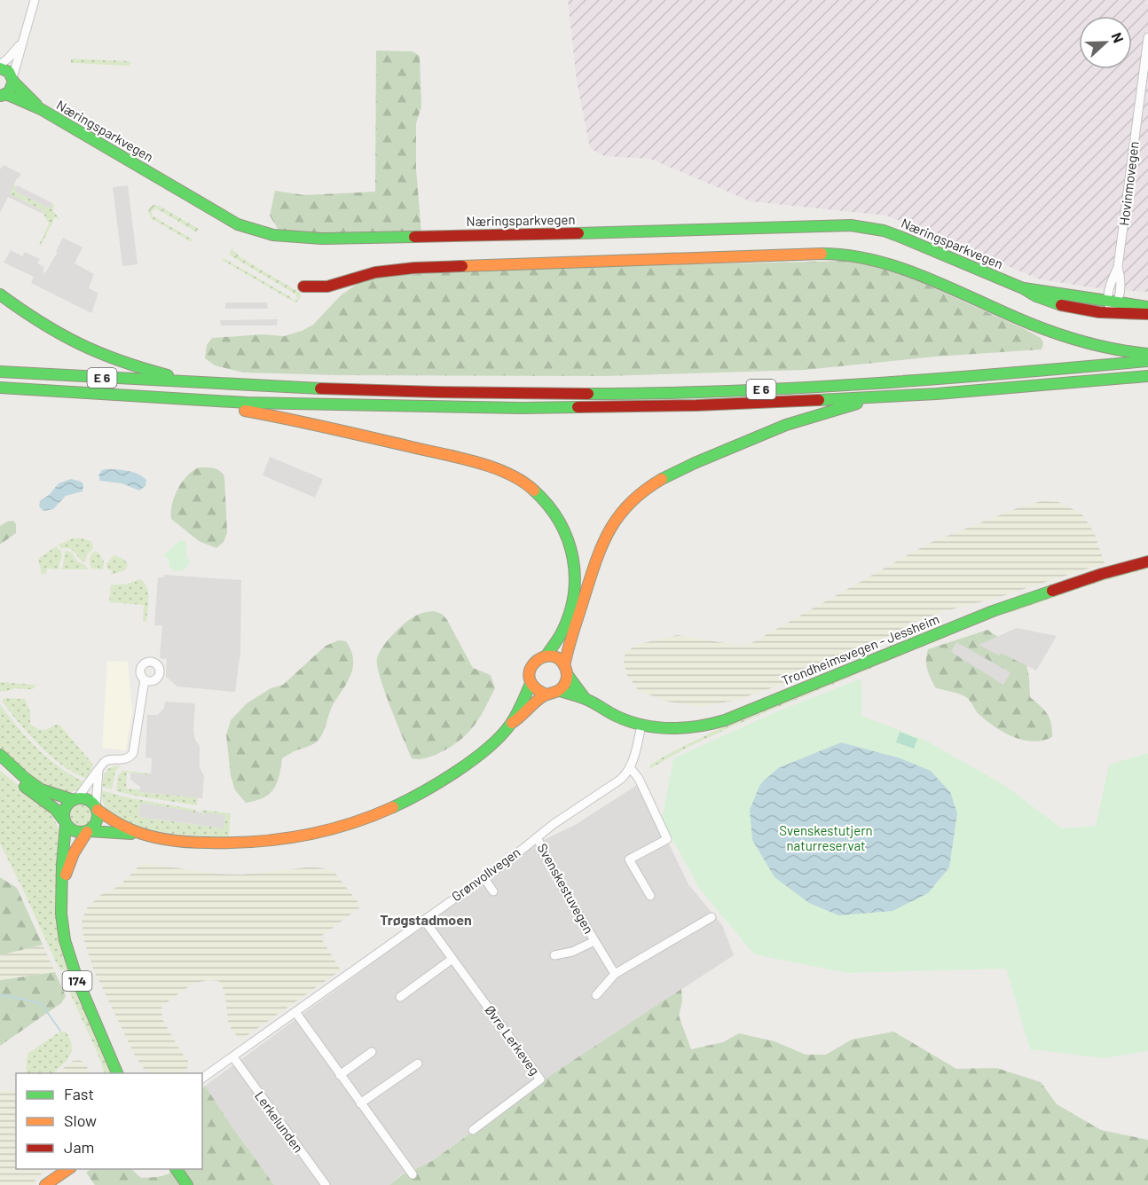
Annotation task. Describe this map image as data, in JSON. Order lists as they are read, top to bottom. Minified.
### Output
{"streets":{"main road":["Næringsparkvegen","E 6","Trondheimsvegen - Jessheim","174"],"street":["Hovinmovegen","Grønvollvegen","Svenskestuvegen","Øvre Lerkeveg","Lerkelunden"]},"crossings":[["Næringsparkvegen","Hovinmovegen"],["E 6","Trondheimsvegen - Jessheim"],["Trondheimsvegen - Jessheim","Grønvollvegen"],["Grønvollvegen","Svenskestuvegen"],["Grønvollvegen","Øvre Lerkeveg"],["Grønvollvegen","Lerkelunden"]],"districts":["Trøgstadmoen"],"parks":["Svenskestutjern naturreservat"],"legend":["Fast","Slow","Jam"],"north":"right"}
